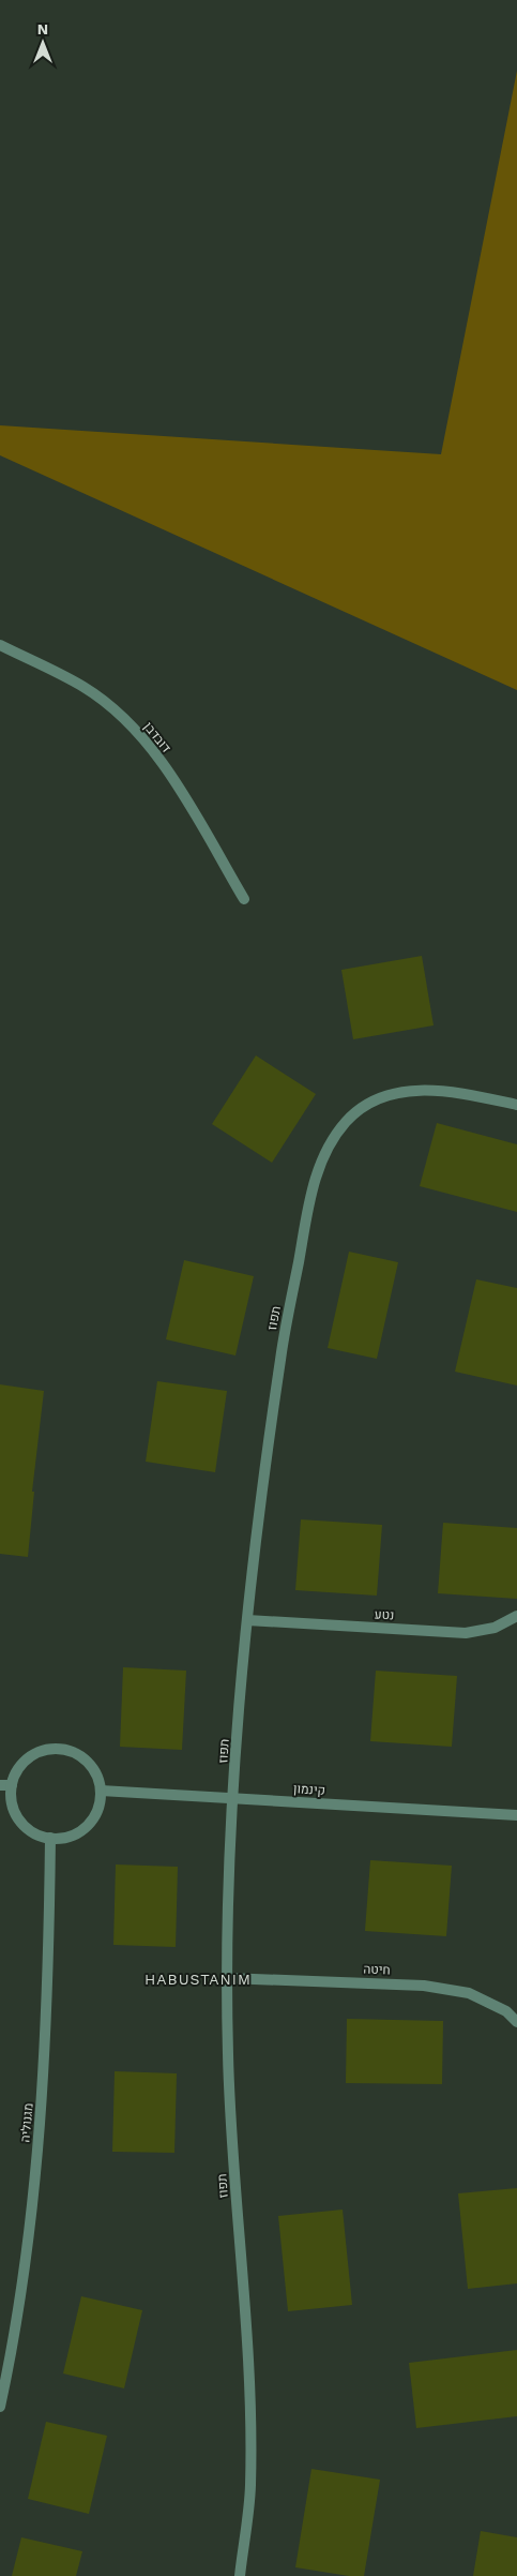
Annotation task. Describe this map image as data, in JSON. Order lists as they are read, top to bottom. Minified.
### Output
{"streets":{"street":["דובדבן","תפוז","נטע","קינמון","חיטה","מגנוליה"]},"crossings":[["תפוז","נטע"],["תפוז","קינמון"],["תפוז","חיטה"],["קינמון","מגנוליה"]],"districts":["HABUSTANIM"],"north":"top"}
